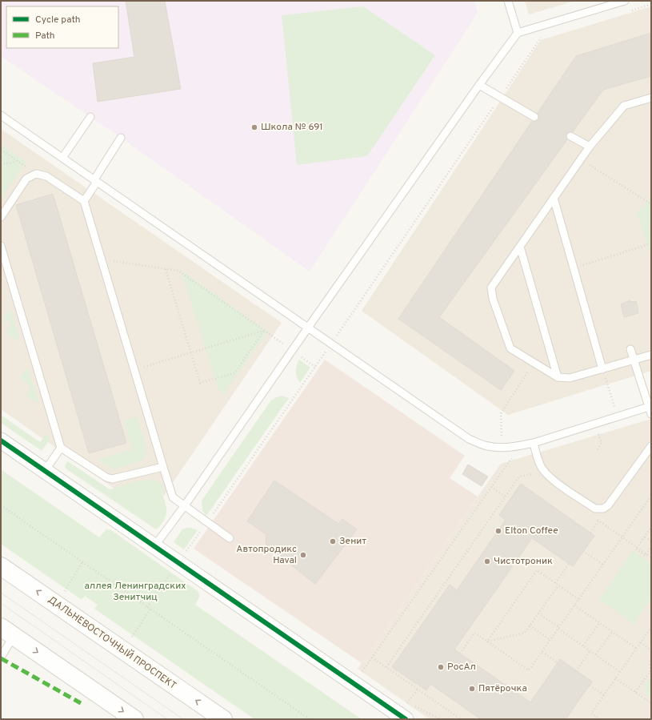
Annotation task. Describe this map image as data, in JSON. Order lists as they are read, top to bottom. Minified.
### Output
{"streets":{"main road":["ДАЛЬНЕВОСТОЧНЫЙ ПРОСПЕКТ"]},"parks":["аллея Ленинградских Зенитчиц"],"places":["Школа № 691","Elton Coffee","Зенит","Автопродикс Haval","Чистотроник","РосАл","Пятёрочка"],"legend":["Cycle path","Path"]}
